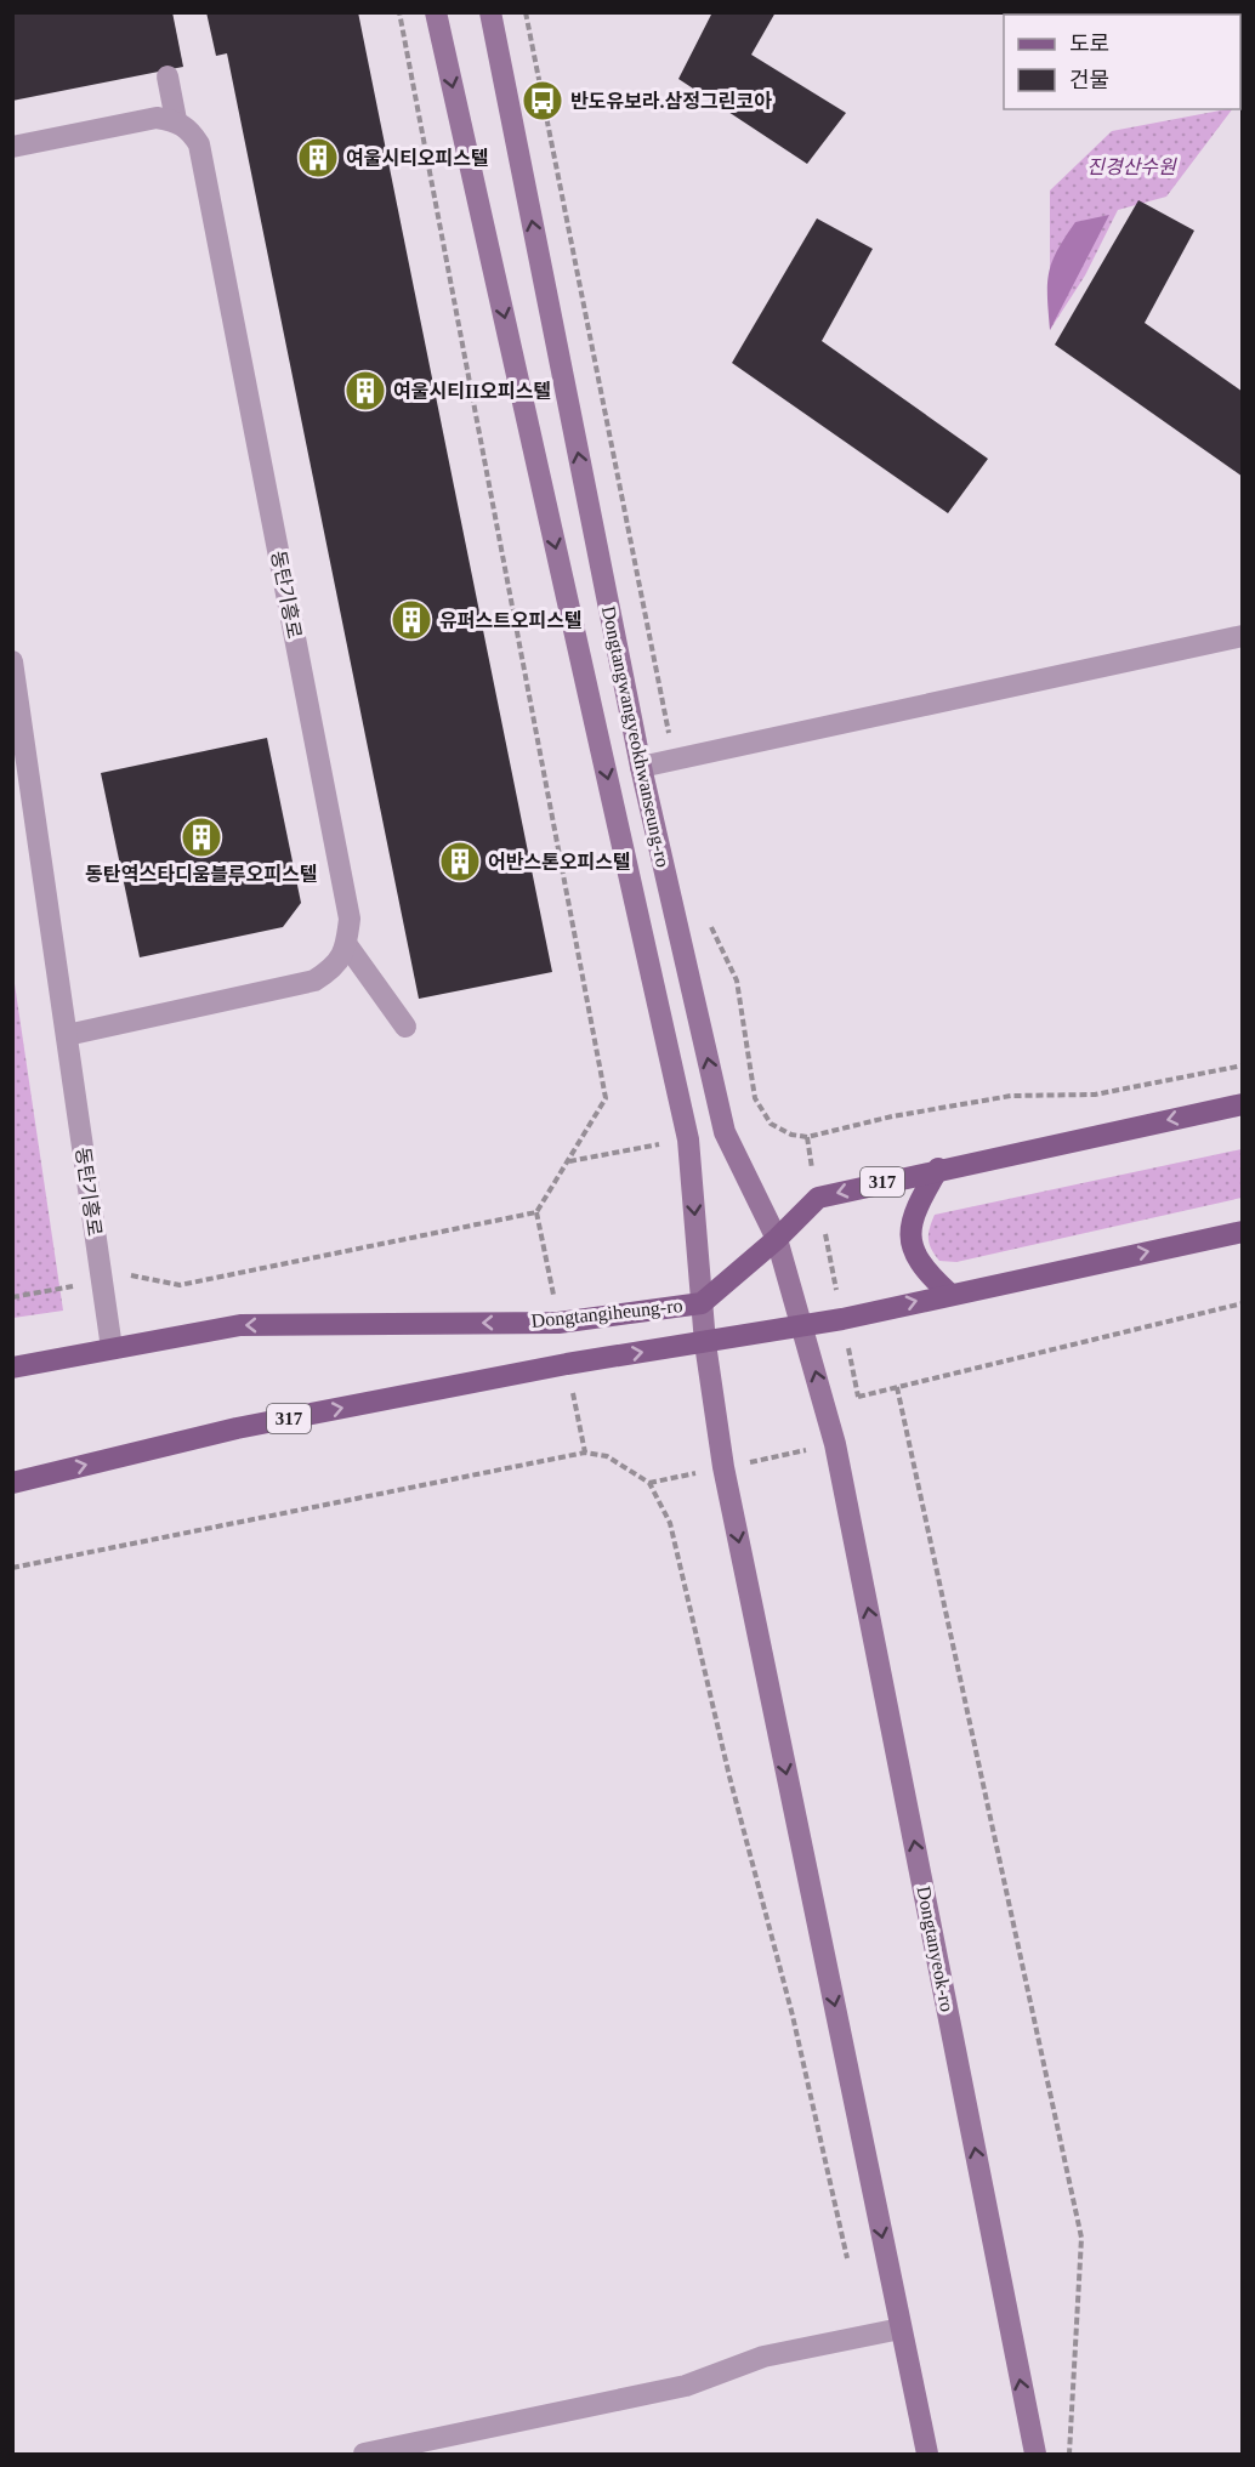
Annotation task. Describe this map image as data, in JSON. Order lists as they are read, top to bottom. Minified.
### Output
{"streets":{"main road":["317","Dongtangiheung-ro"],"street":["동탄기흥로","Dongtangwangyeokhwanseung-ro","Dongtanyeok-ro"]},"crossings":[["동탄기흥로","Dongtangiheung-ro"],["Dongtangwangyeokhwanseung-ro","Dongtangiheung-ro"],["Dongtangwangyeokhwanseung-ro","Dongtanyeok-ro"],["317","Dongtangiheung-ro"]],"one_way":["Dongtanyeok-ro"],"parks":["진경산수원"],"places":{"bus stop":["반도유보라.삼정그린코아"],"building":["여울시티오피스텔","여울시티II오피스텔","유퍼스트오피스텔","동탄역스타디움블루오피스텔","어반스톤오피스텔"]},"legend":["도로","건물"]}
